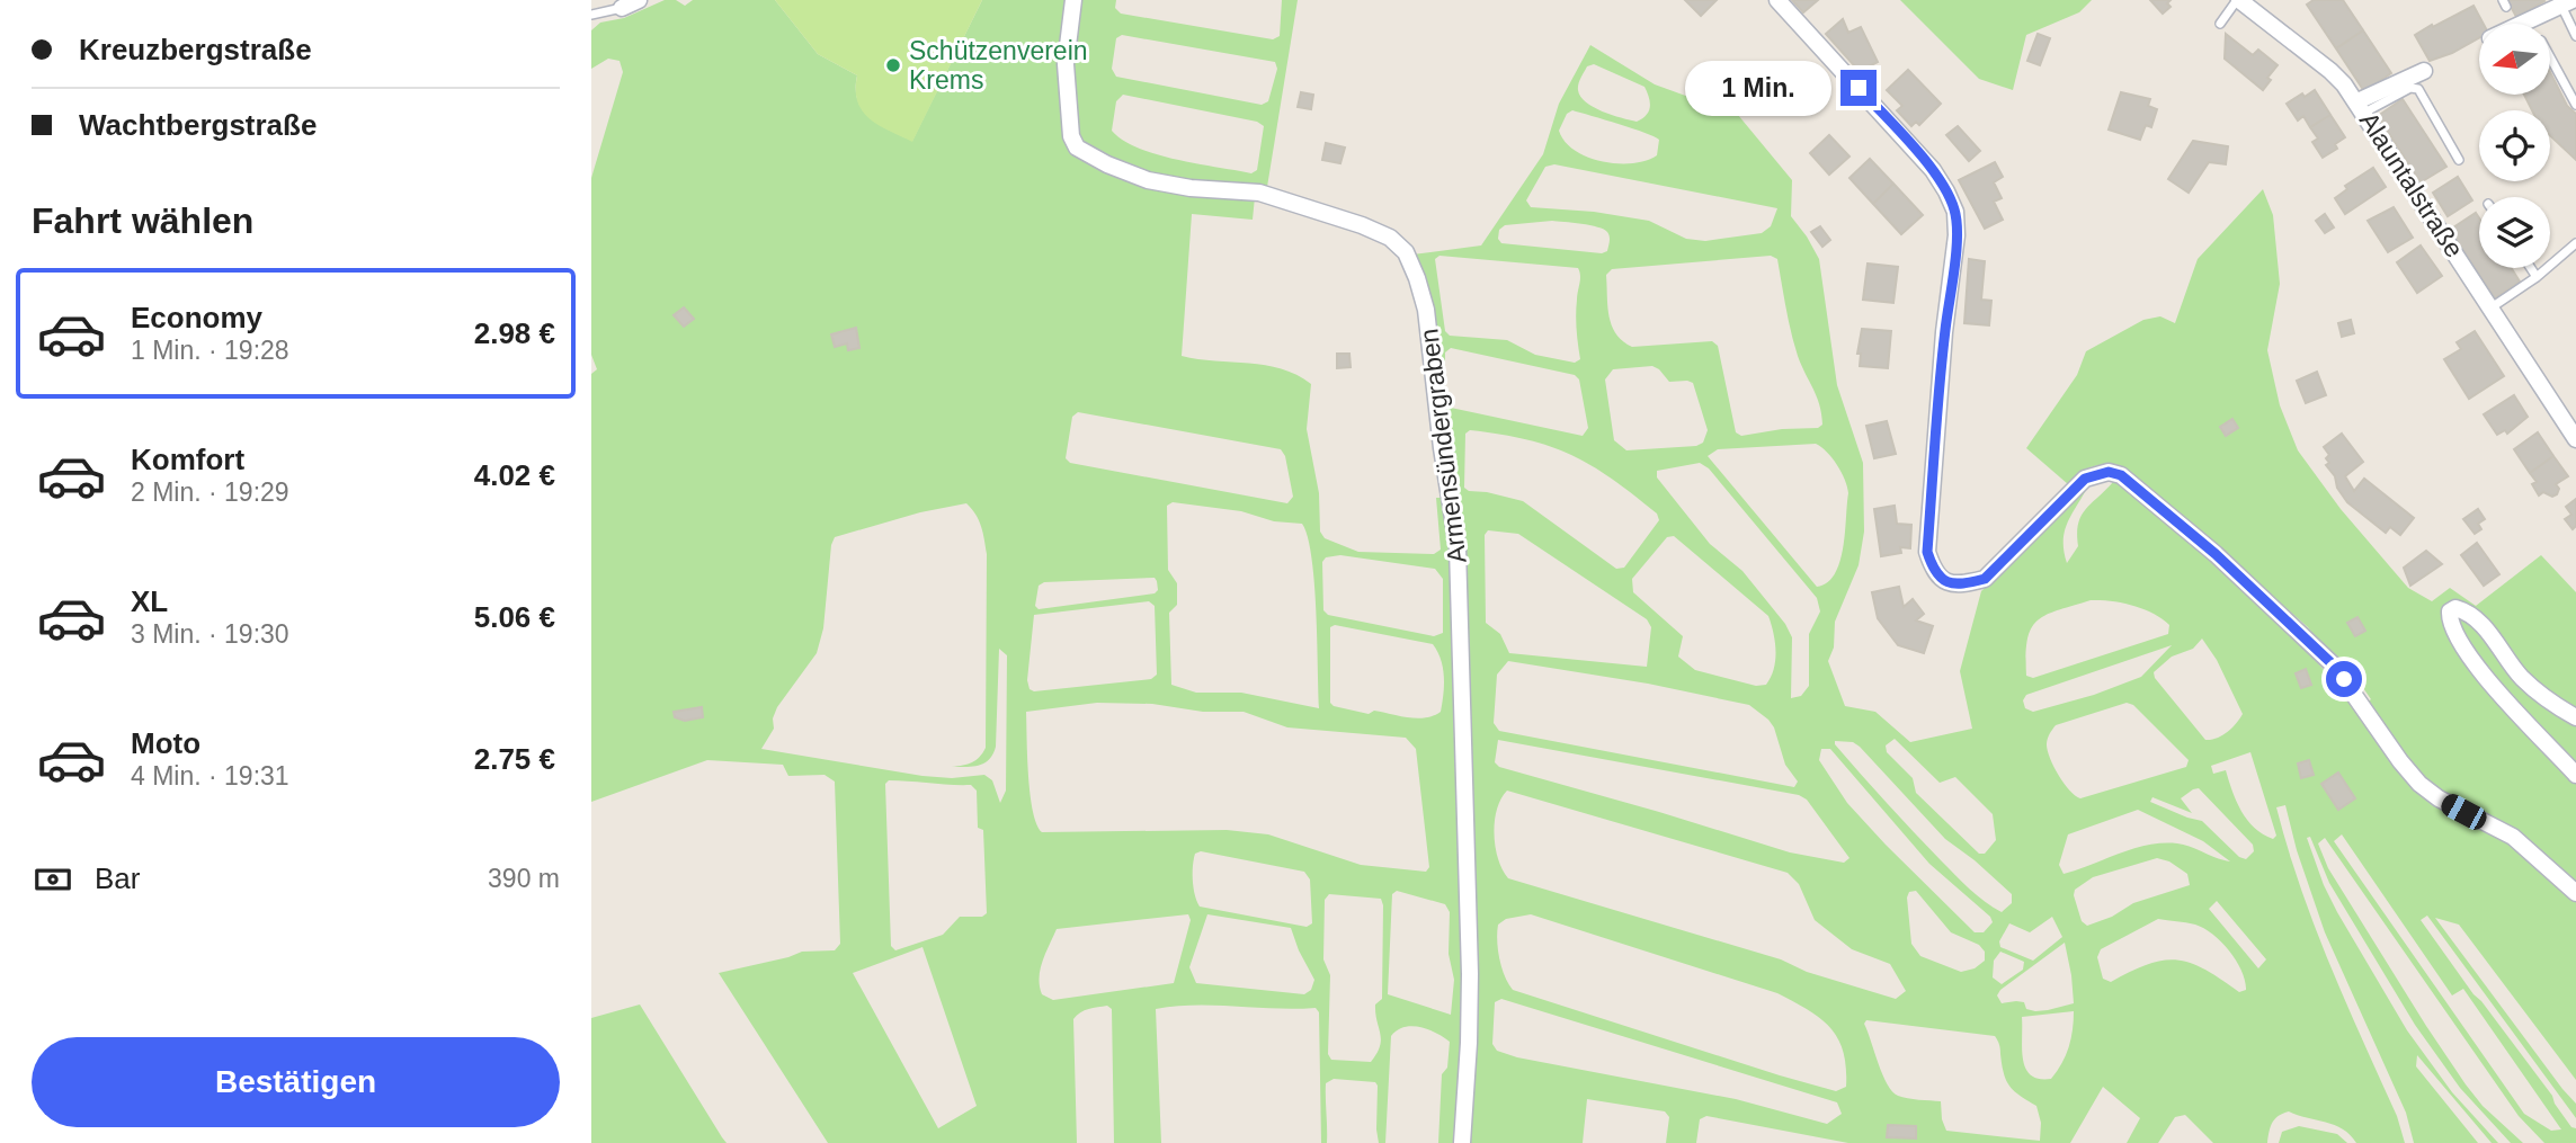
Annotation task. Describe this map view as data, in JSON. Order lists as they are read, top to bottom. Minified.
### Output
{"streets":{"street":["Alauntalstraße","Armensündergraben"]},"places":["Schützenverein Krems"],"north":"left","page":{"banner":["Kreuzbergstraße","Wachtbergstraße"],"bubble":"1 Min.","heading":"Fahrt wählen","list":[{"name":"Economy","note":"1 Min. · 19:28","value":"2.98 €"},{"name":"Komfort","note":"2 Min. · 19:29","value":"4.02 €"},{"name":"XL","note":"3 Min. · 19:30","value":"5.06 €"},{"name":"Moto","note":"4 Min. · 19:31","value":"2.75 €"}],"pay":["Bar","390 m"],"buttons":"Bestätigen"}}
